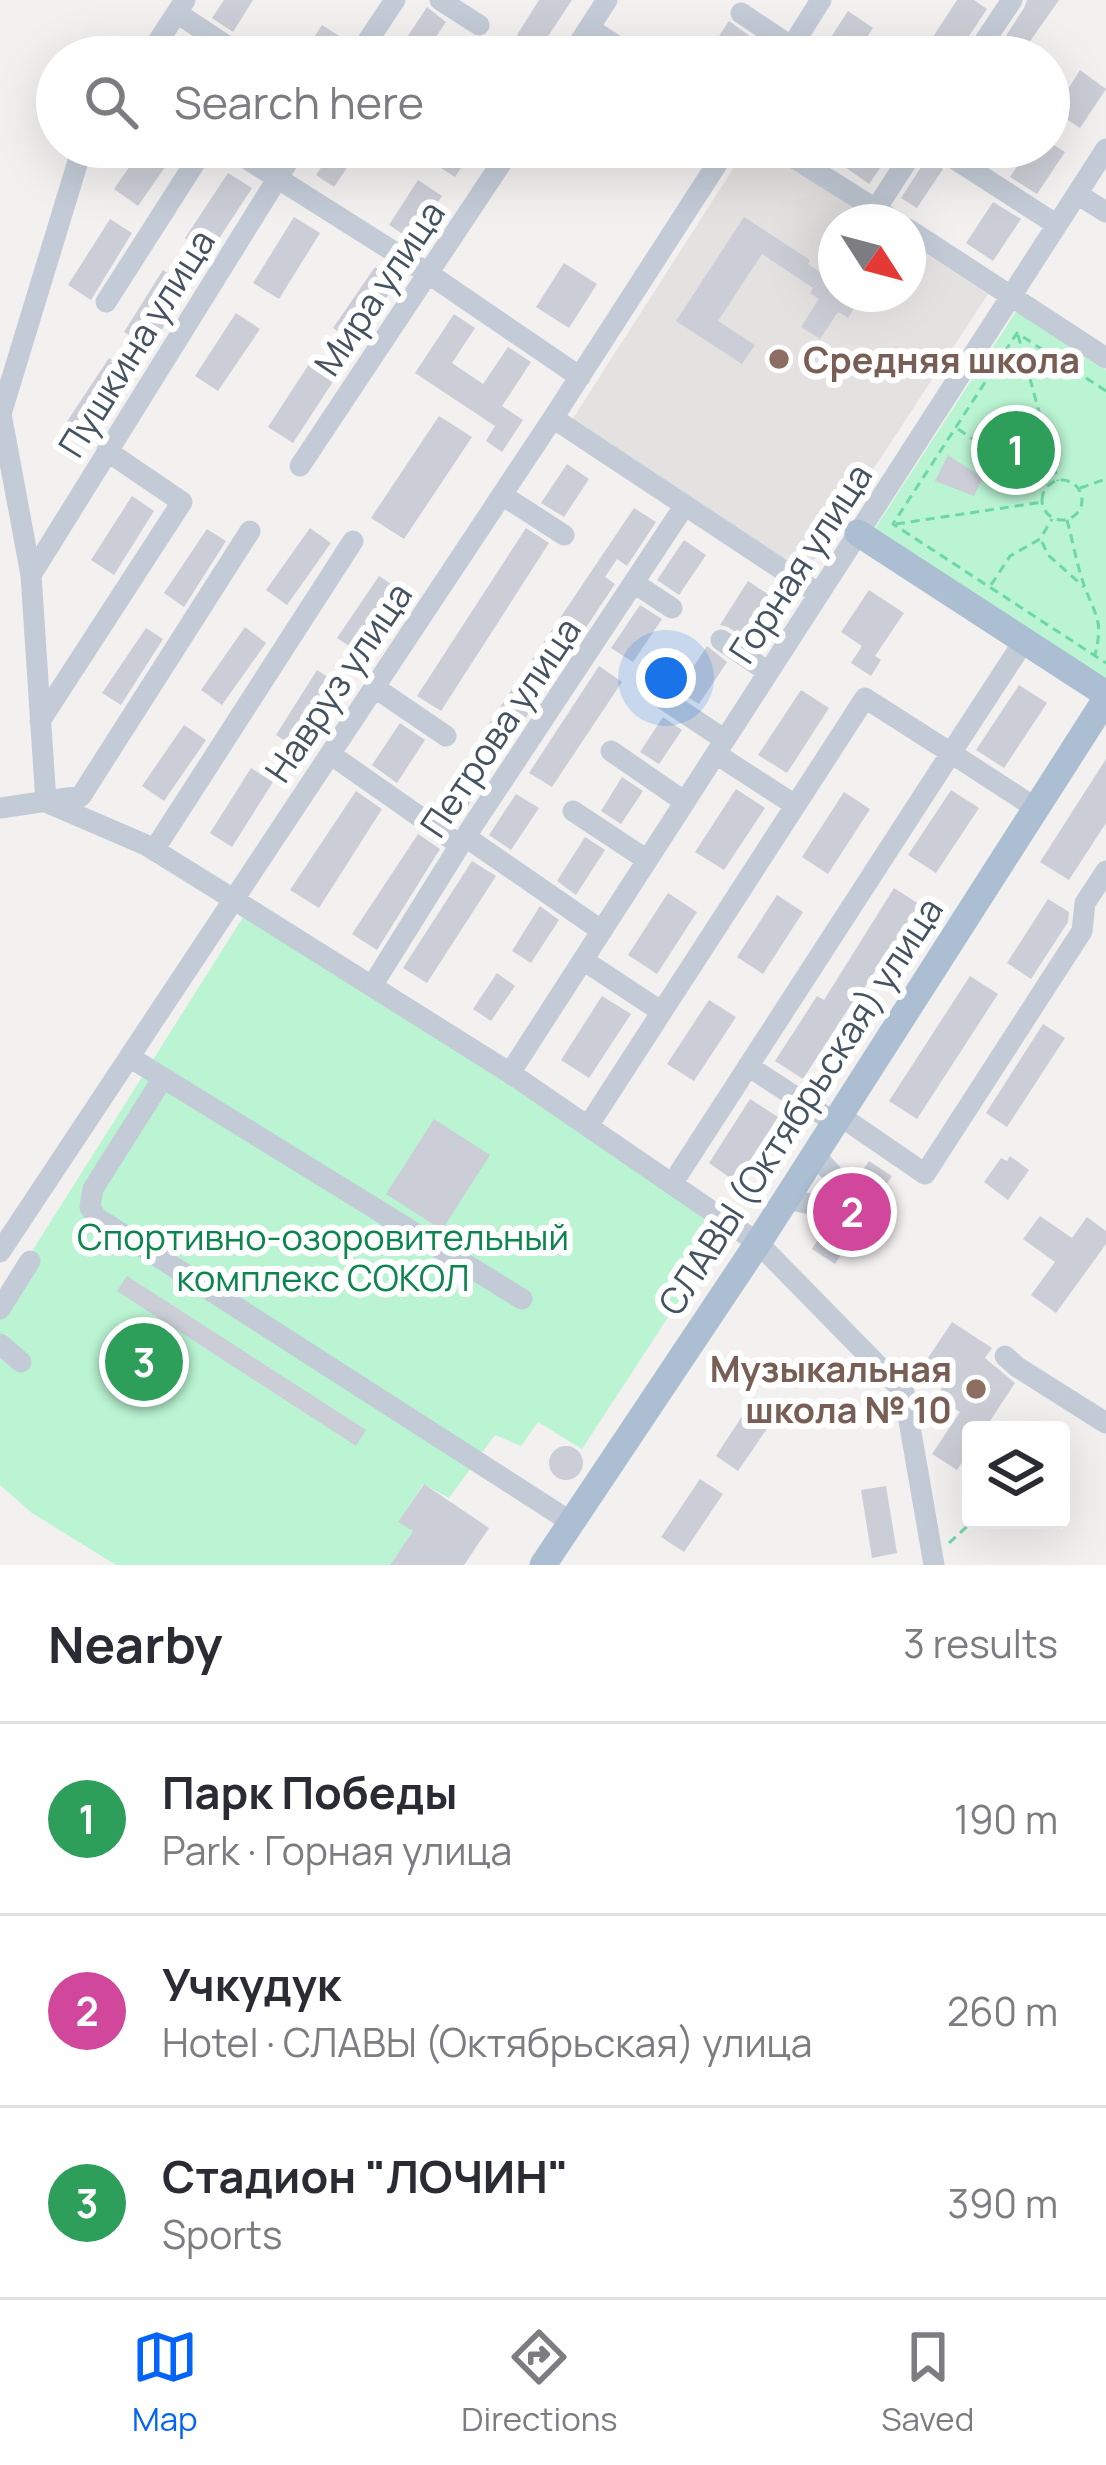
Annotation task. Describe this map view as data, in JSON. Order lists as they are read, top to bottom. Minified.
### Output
{"streets":{"main road":["СЛАВЫ (Октябрьская) улица"],"street":["Мира улица","Пушкина улица","Горная улица","Навруз улица","Петрова улица"]},"parks":["Спортивно-озоровительный комплекс СОКОЛ"],"places":["Средняя школа","Музыкальная школа № 10"],"north":"bottom right","page":{"search":"Search here","pins":["1","2","3"],"heading":["Nearby","3 results"],"list":[{"mark":"1","name":"Парк Победы","note":"Park · Горная улица","value":"190 m"},{"mark":"2","name":"Учкудук","note":"Hotel · СЛАВЫ (Октябрьская) улица","value":"260 m"},{"mark":"3","name":"Стадион \"ЛОЧИН\"","note":"Sports","value":"390 m"}],"nav":["Map","Directions","Saved"]}}
